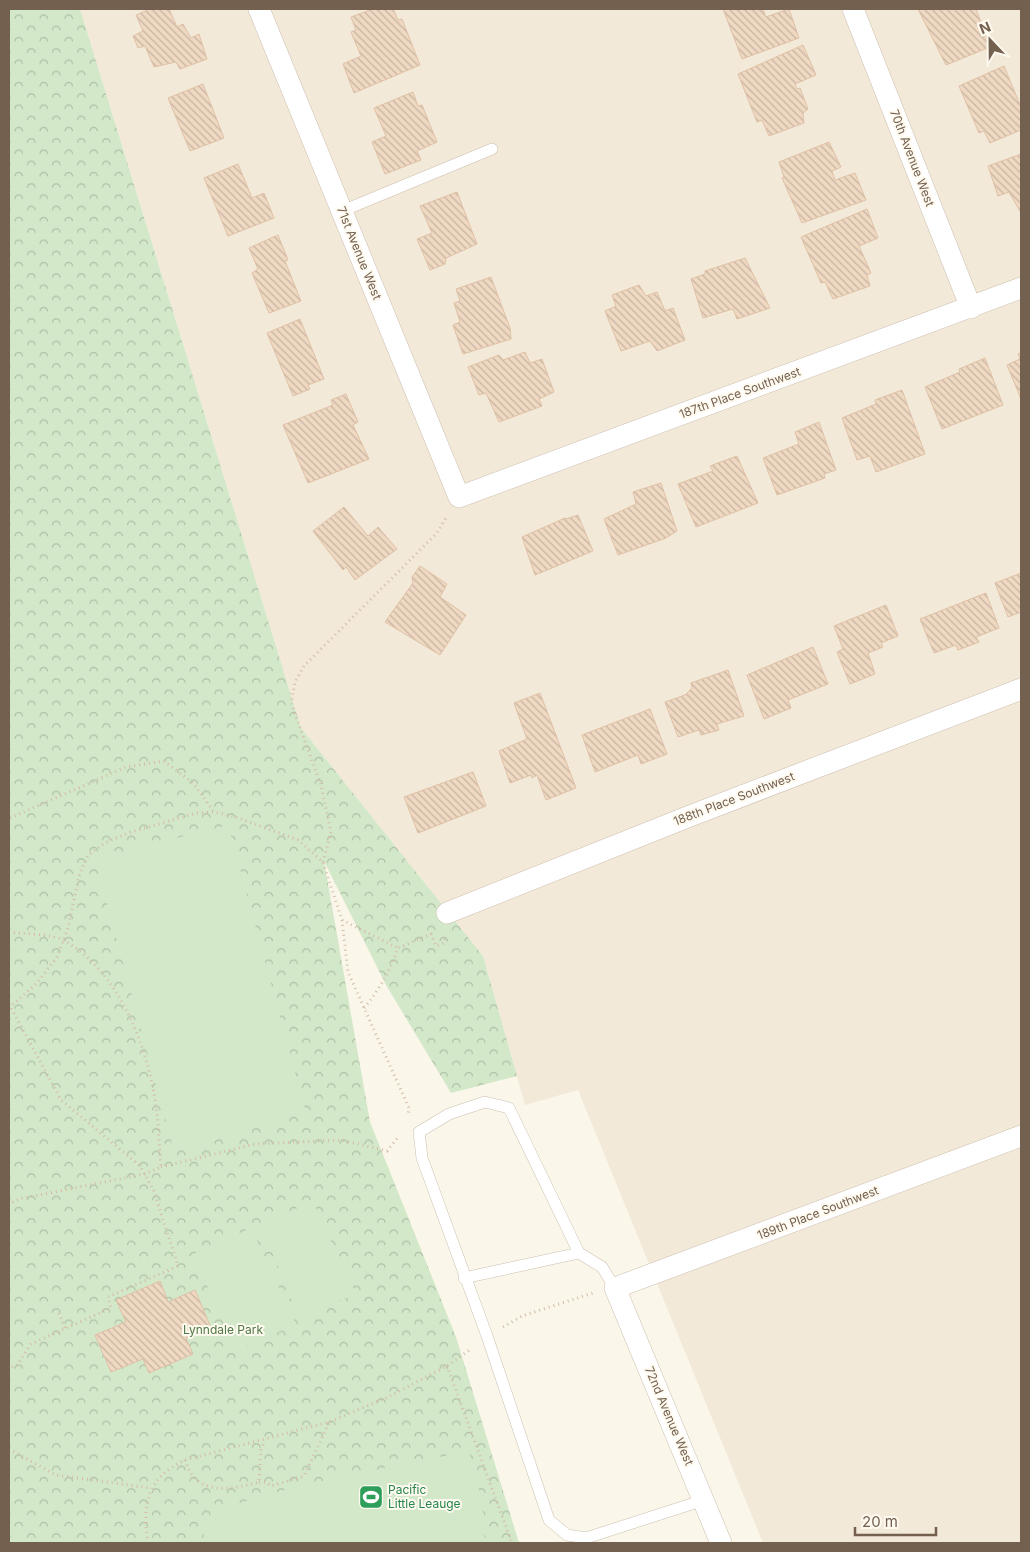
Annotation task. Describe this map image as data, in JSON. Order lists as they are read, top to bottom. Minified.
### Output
{"streets":{"street":["70th Avenue West","71st Avenue West","187th Place Southwest","188th Place Southwest","189th Place Southwest","72nd Avenue West"]},"crossings":[["70th Avenue West","187th Place Southwest"],["71st Avenue West","187th Place Southwest"],["189th Place Southwest","72nd Avenue West"]],"parks":["Lynndale Park"],"places":{"sports":["Pacific Little Leauge"]},"scale_bar":"20 m","north":"top"}
